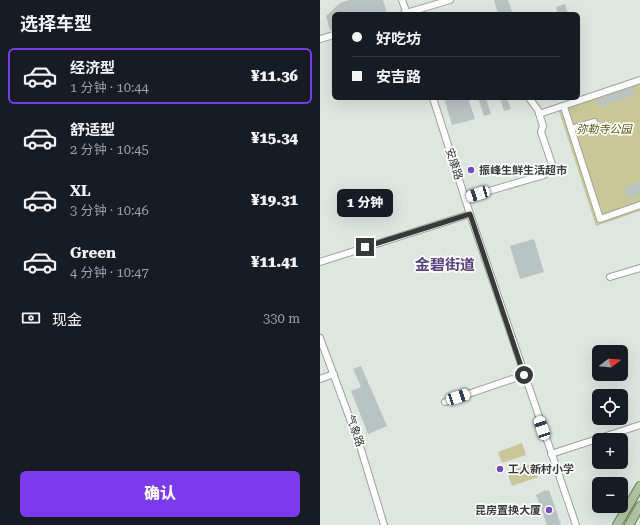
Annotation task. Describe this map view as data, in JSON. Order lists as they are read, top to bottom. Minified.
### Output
{"streets":{"street":["安康路","气象路"]},"districts":["金碧街道"],"parks":["弥勒寺公园"],"places":["振峰生鲜生活超市","工人新村小学","昆房置换大厦"],"north":"right","page":{"heading":"选择车型","banner":["好吃坊","安吉路"],"list":[{"name":"经济型","note":"1 分钟 · 10:44","value":"¥11.36"},{"name":"舒适型","note":"2 分钟 · 10:45","value":"¥15.34"},{"name":"XL","note":"3 分钟 · 10:46","value":"¥19.31"},{"name":"Green","note":"4 分钟 · 10:47","value":"¥11.41"}],"bubble":"1 分钟","pay":["现金","330 m"],"map_buttons":["+","−"],"buttons":"确认"}}
